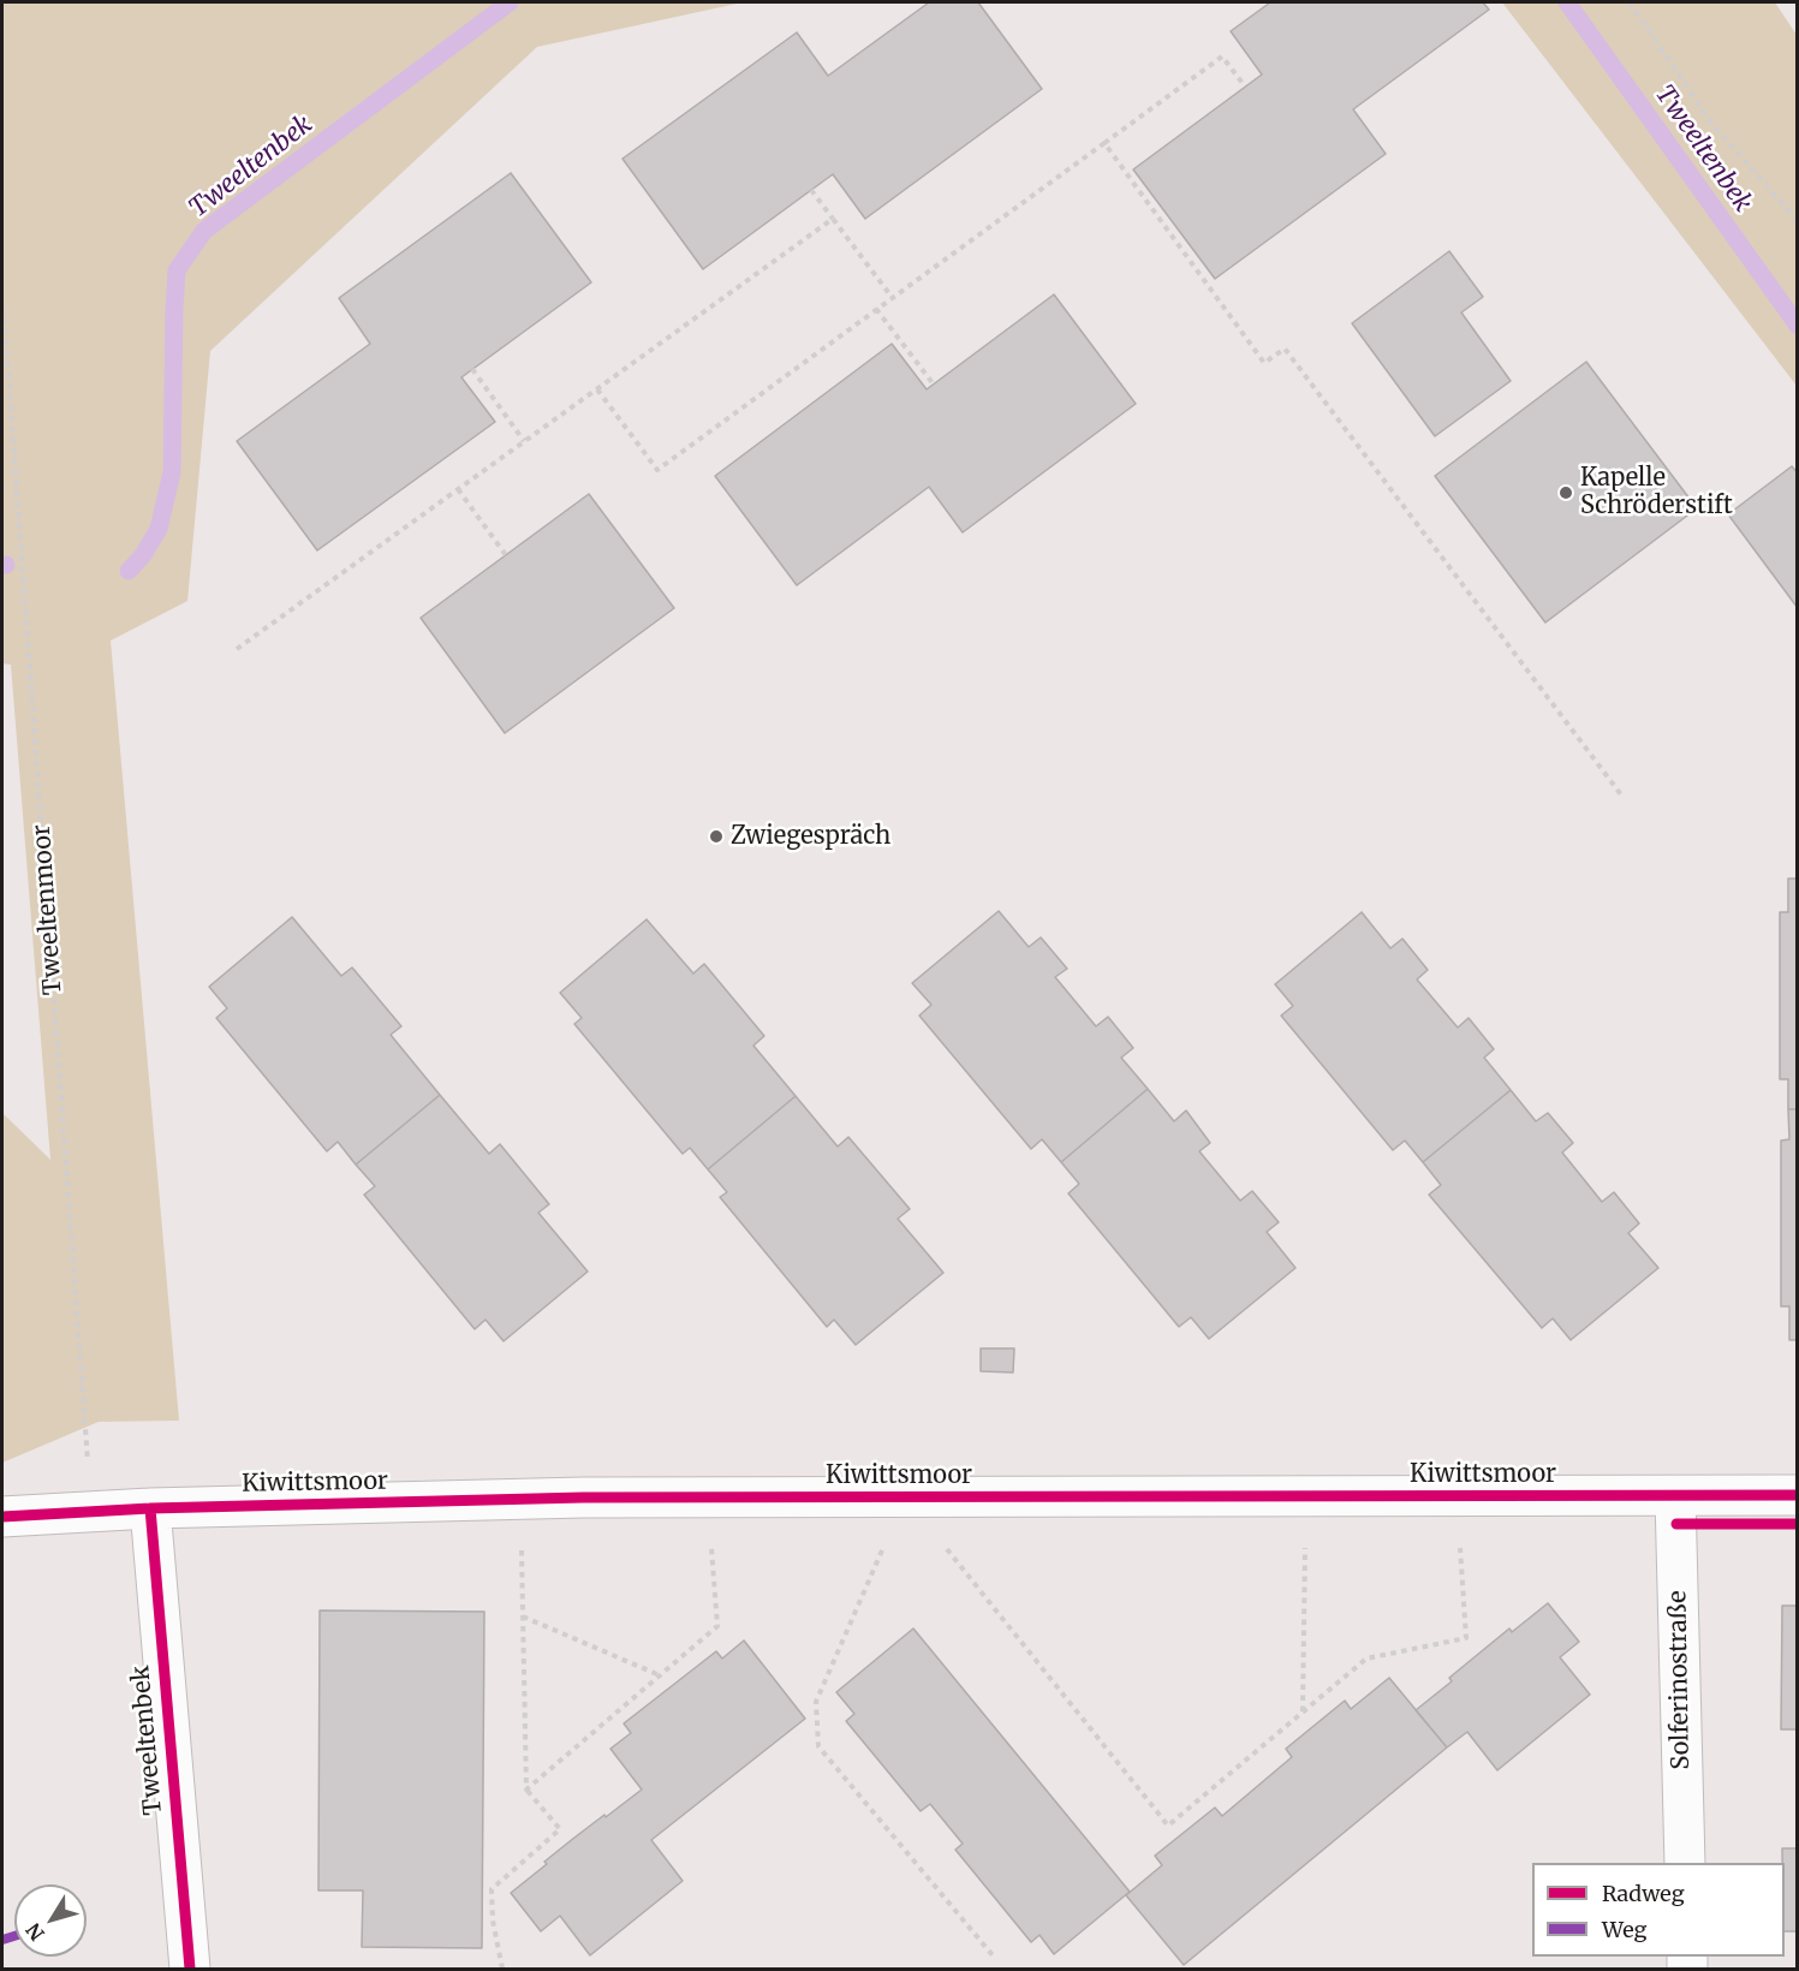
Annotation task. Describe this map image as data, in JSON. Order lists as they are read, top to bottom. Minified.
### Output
{"streets":{"street":["Kiwittsmoor","Solferinostraße","Tweeltenbek"],"path":["Tweeltenmoor"]},"crossings":[["Tweeltenmoor","Kiwittsmoor"],["Kiwittsmoor","Solferinostraße"],["Kiwittsmoor","Tweeltenbek"]],"water":["Tweeltenbek"],"places":["Kapelle Schröderstift","Zwiegespräch"],"legend":["Radweg","Weg"],"north":"bottom left"}
